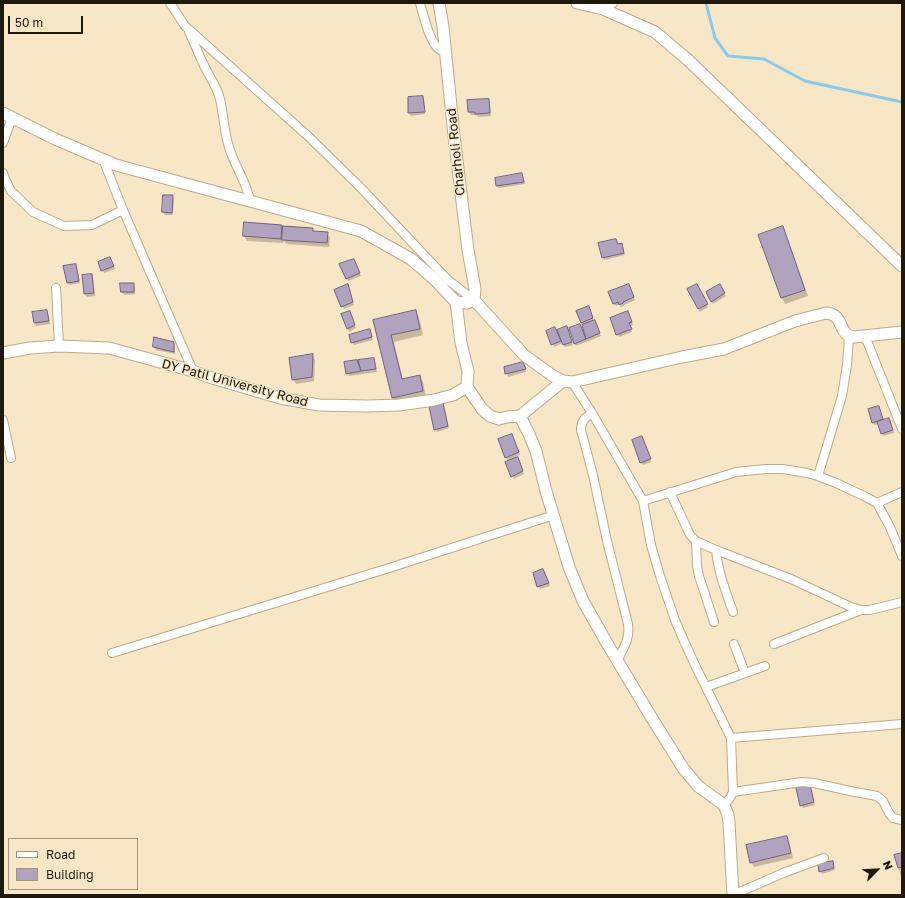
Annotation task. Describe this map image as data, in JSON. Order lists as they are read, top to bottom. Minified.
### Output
{"streets":{"street":["Charholi Road","DY Patil University Road"]},"legend":["Road","Building"],"scale_bar":"50 m","north":"top right"}
